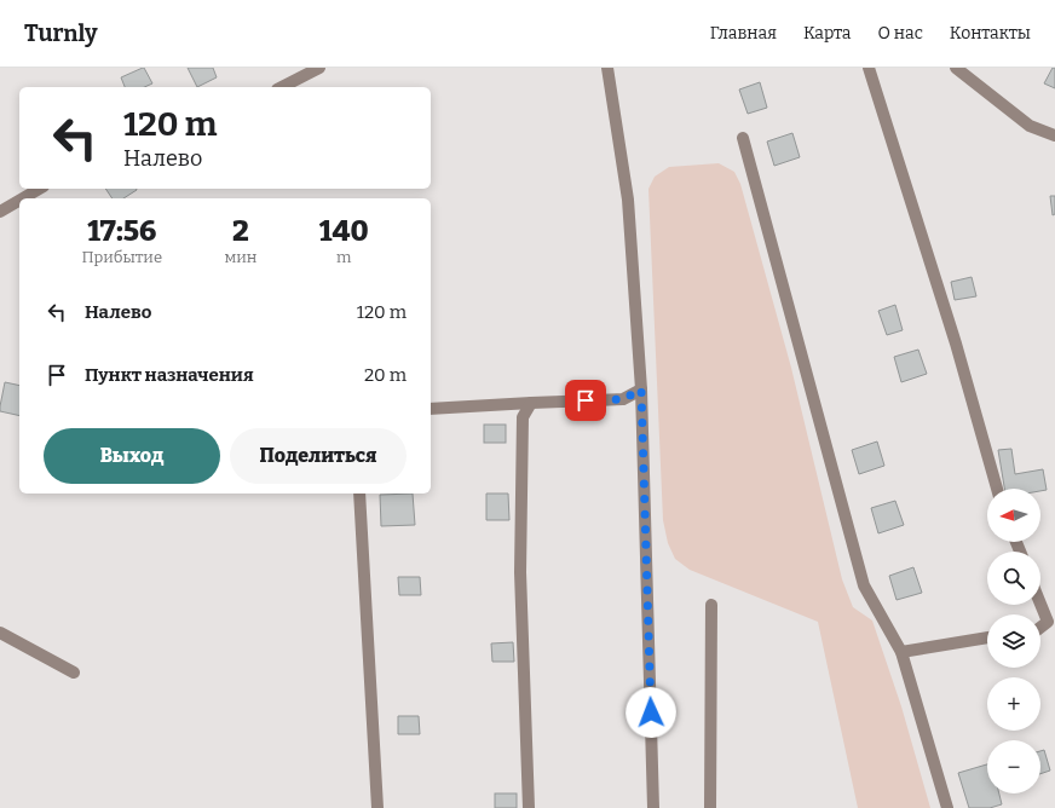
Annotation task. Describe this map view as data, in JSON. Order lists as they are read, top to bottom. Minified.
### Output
{"north":"left","page":{"header":"Turnly","nav":["Главная","Карта","О нас","Контакты"],"turn":["120 m","Налево"],"eta":["17:56","Прибытие","2","мин","140","m"],"list":[{"name":"Налево","value":"120 m"},{"name":"Пункт назначения","value":"20 m"}],"buttons":["Выход","Поделиться"],"map_buttons":["+","−"]}}
